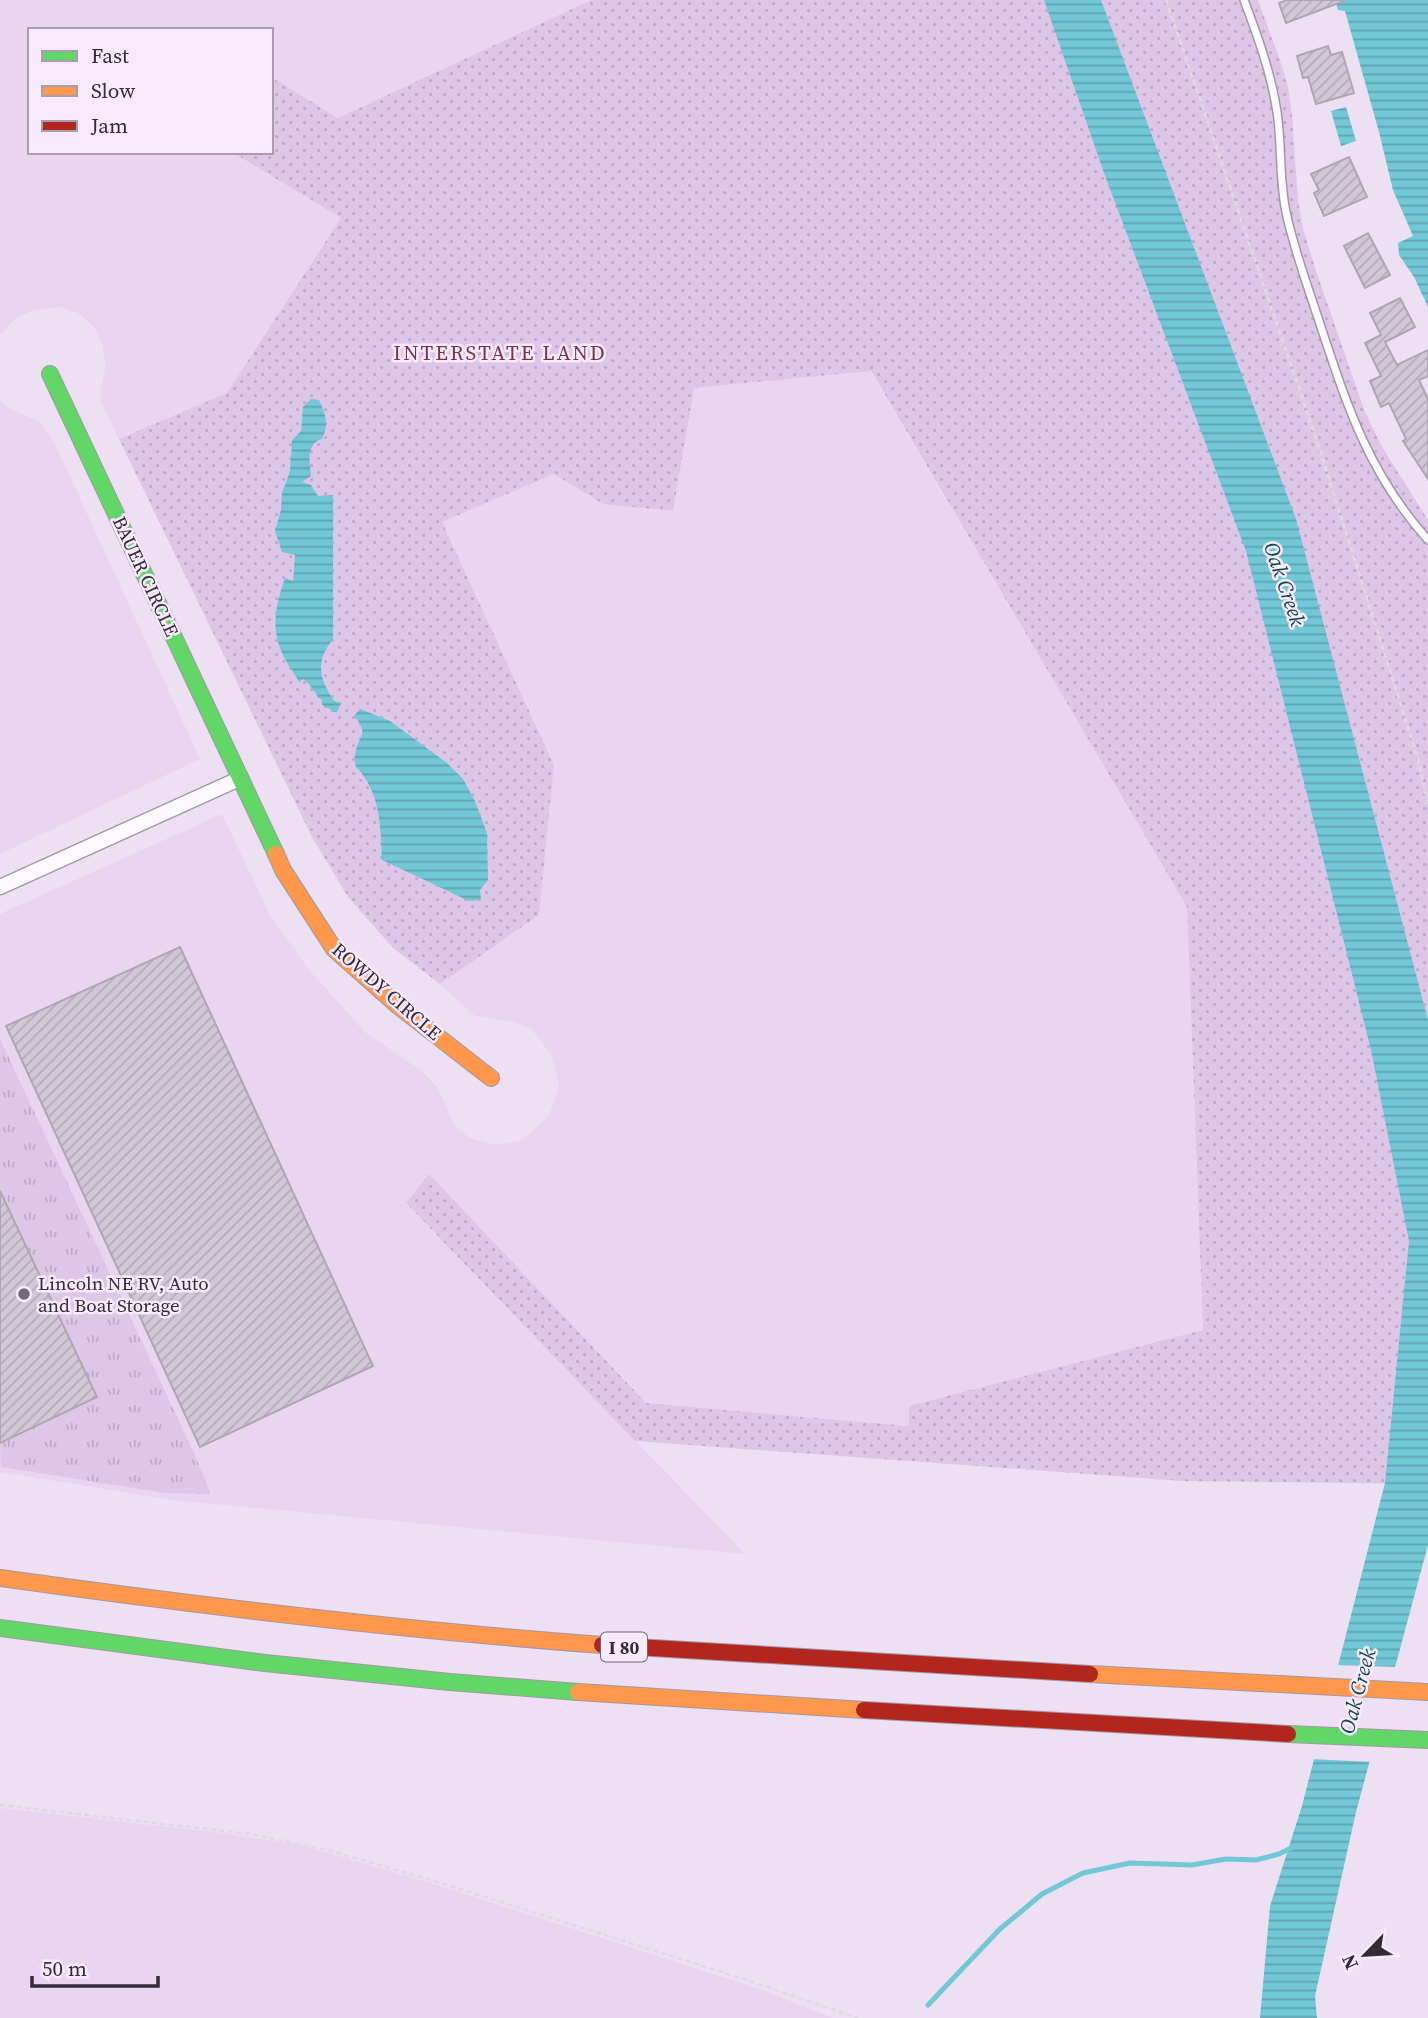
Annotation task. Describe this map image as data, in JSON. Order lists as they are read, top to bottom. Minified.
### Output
{"streets":{"main road":["BAUER CIRCLE","ROWDY CIRCLE","I 80"]},"crossings":[["BAUER CIRCLE","ROWDY CIRCLE"]],"districts":["INTERSTATE LAND"],"water":["Oak Creek"],"places":["Lincoln NE RV, Auto and Boat Storage"],"legend":["Fast","Slow","Jam"],"scale_bar":"50 m","north":"bottom left"}
